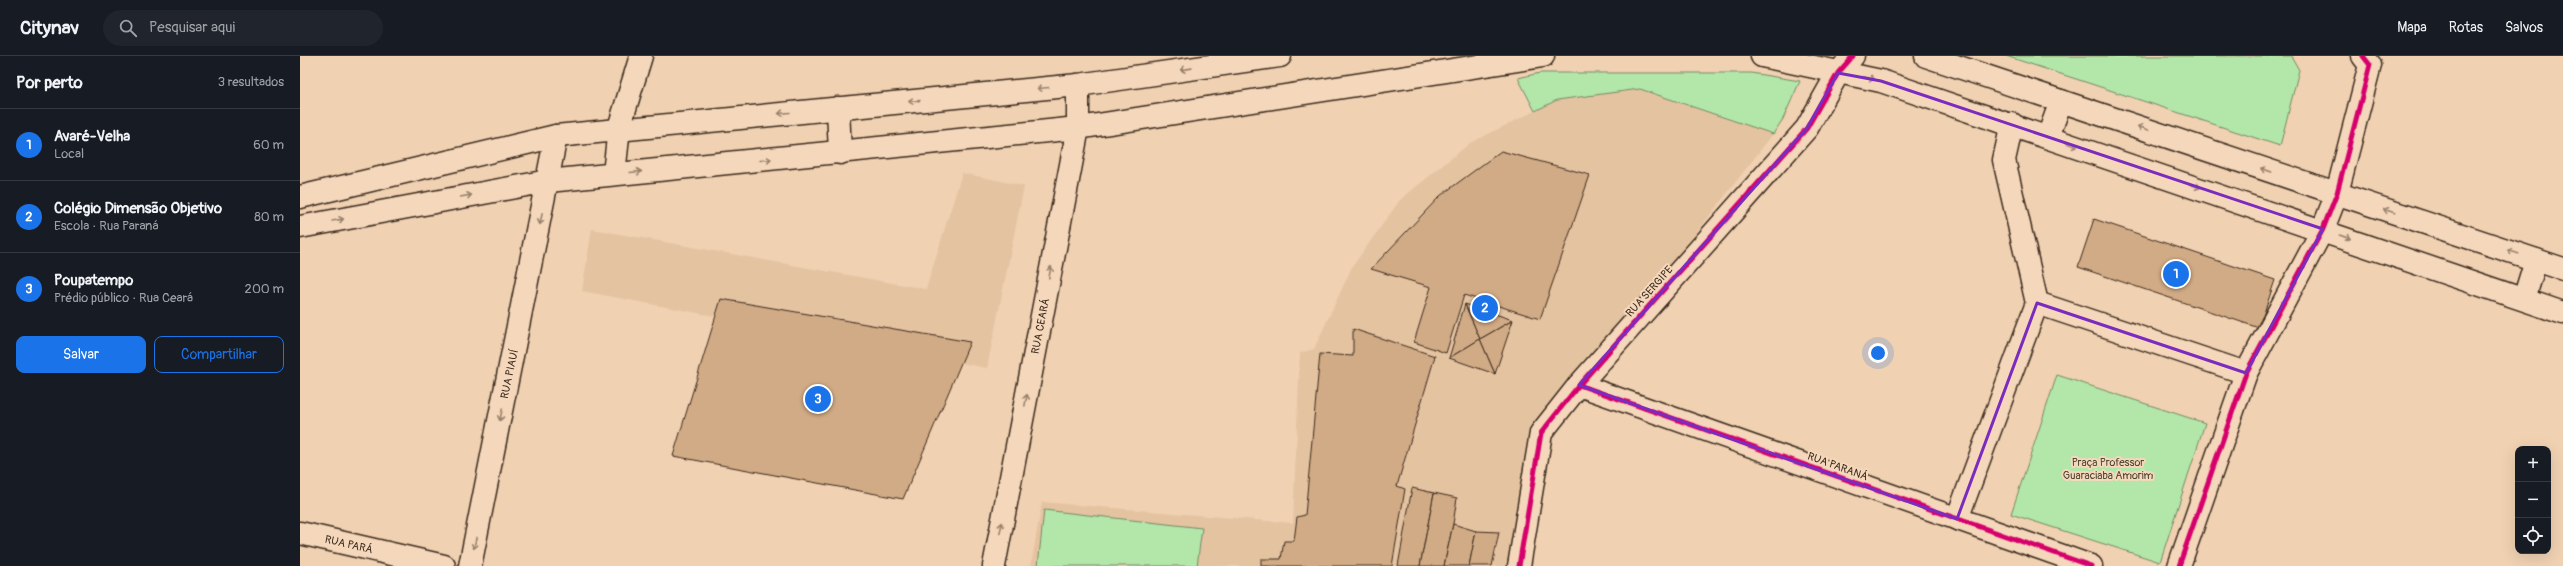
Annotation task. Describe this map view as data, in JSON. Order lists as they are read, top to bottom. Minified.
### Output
{"streets":{"main road":["RUA SERGIPE","RUA CEARÁ","RUA PIAUÍ","RUA PARANÁ","RUA PARÁ"]},"crossings":[["RUA SERGIPE","RUA PARANÁ"]],"one_way":["RUA CEARÁ","RUA PIAUÍ"],"parks":["Praça Professor Guaraciaba Amorim"],"page":{"header":"Citynav","search":"Pesquisar aqui","nav":["Mapa","Rotas","Salvos"],"heading":["Por perto","3 resultados"],"list":[{"mark":"1","name":"Avaré-Velha","note":"Local","value":"60 m"},{"mark":"2","name":"Colégio Dimensão Objetivo","note":"Escola · Rua Paraná","value":"80 m"},{"mark":"3","name":"Poupatempo","note":"Prédio público · Rua Ceará","value":"200 m"}],"pins":["1","2","3"],"buttons":["Salvar","Compartilhar"],"map_buttons":["+","−"]}}
